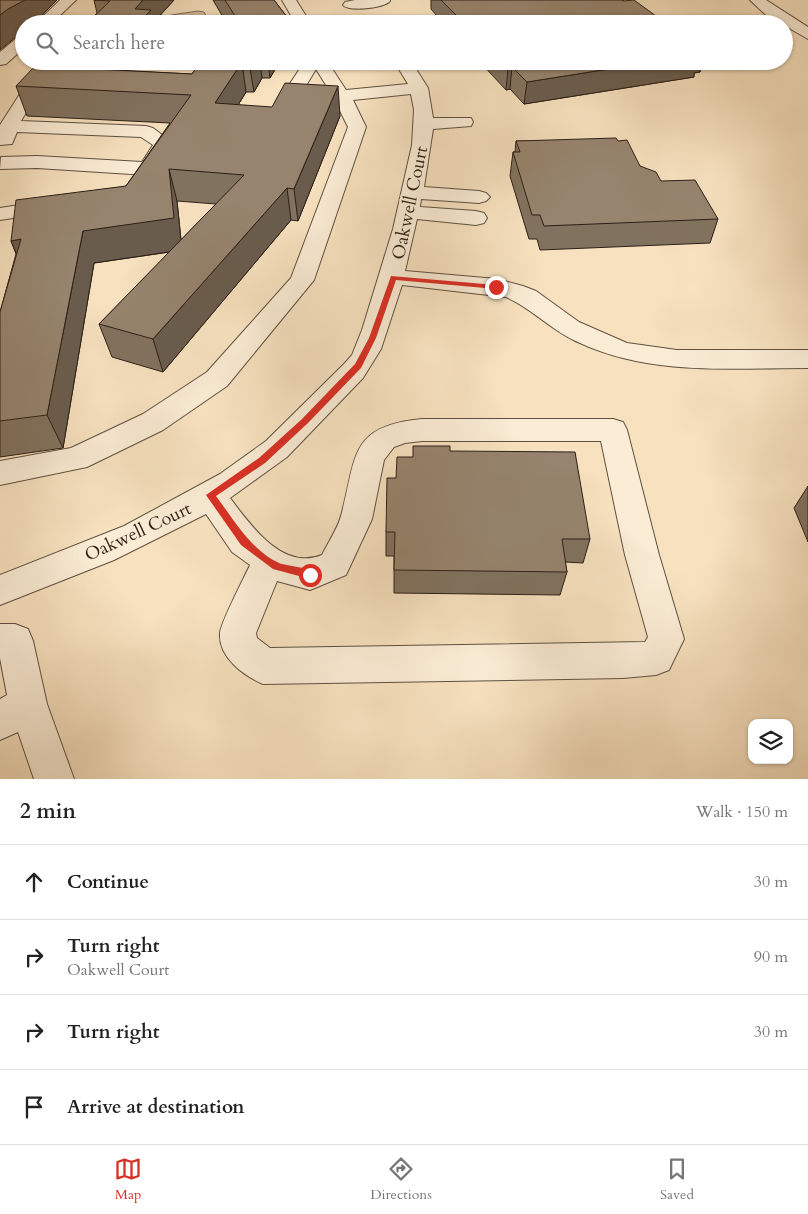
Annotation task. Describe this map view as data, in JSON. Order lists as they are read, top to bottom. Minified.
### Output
{"streets":{"street":["Oakwell Court"]},"page":{"search":"Search here","heading":["2 min","Walk · 150 m"],"list":[["Continue","30 m"],["Turn right","Oakwell Court","90 m"],["Turn right","30 m"],"Arrive at destination"],"nav":["Map","Directions","Saved"]}}
